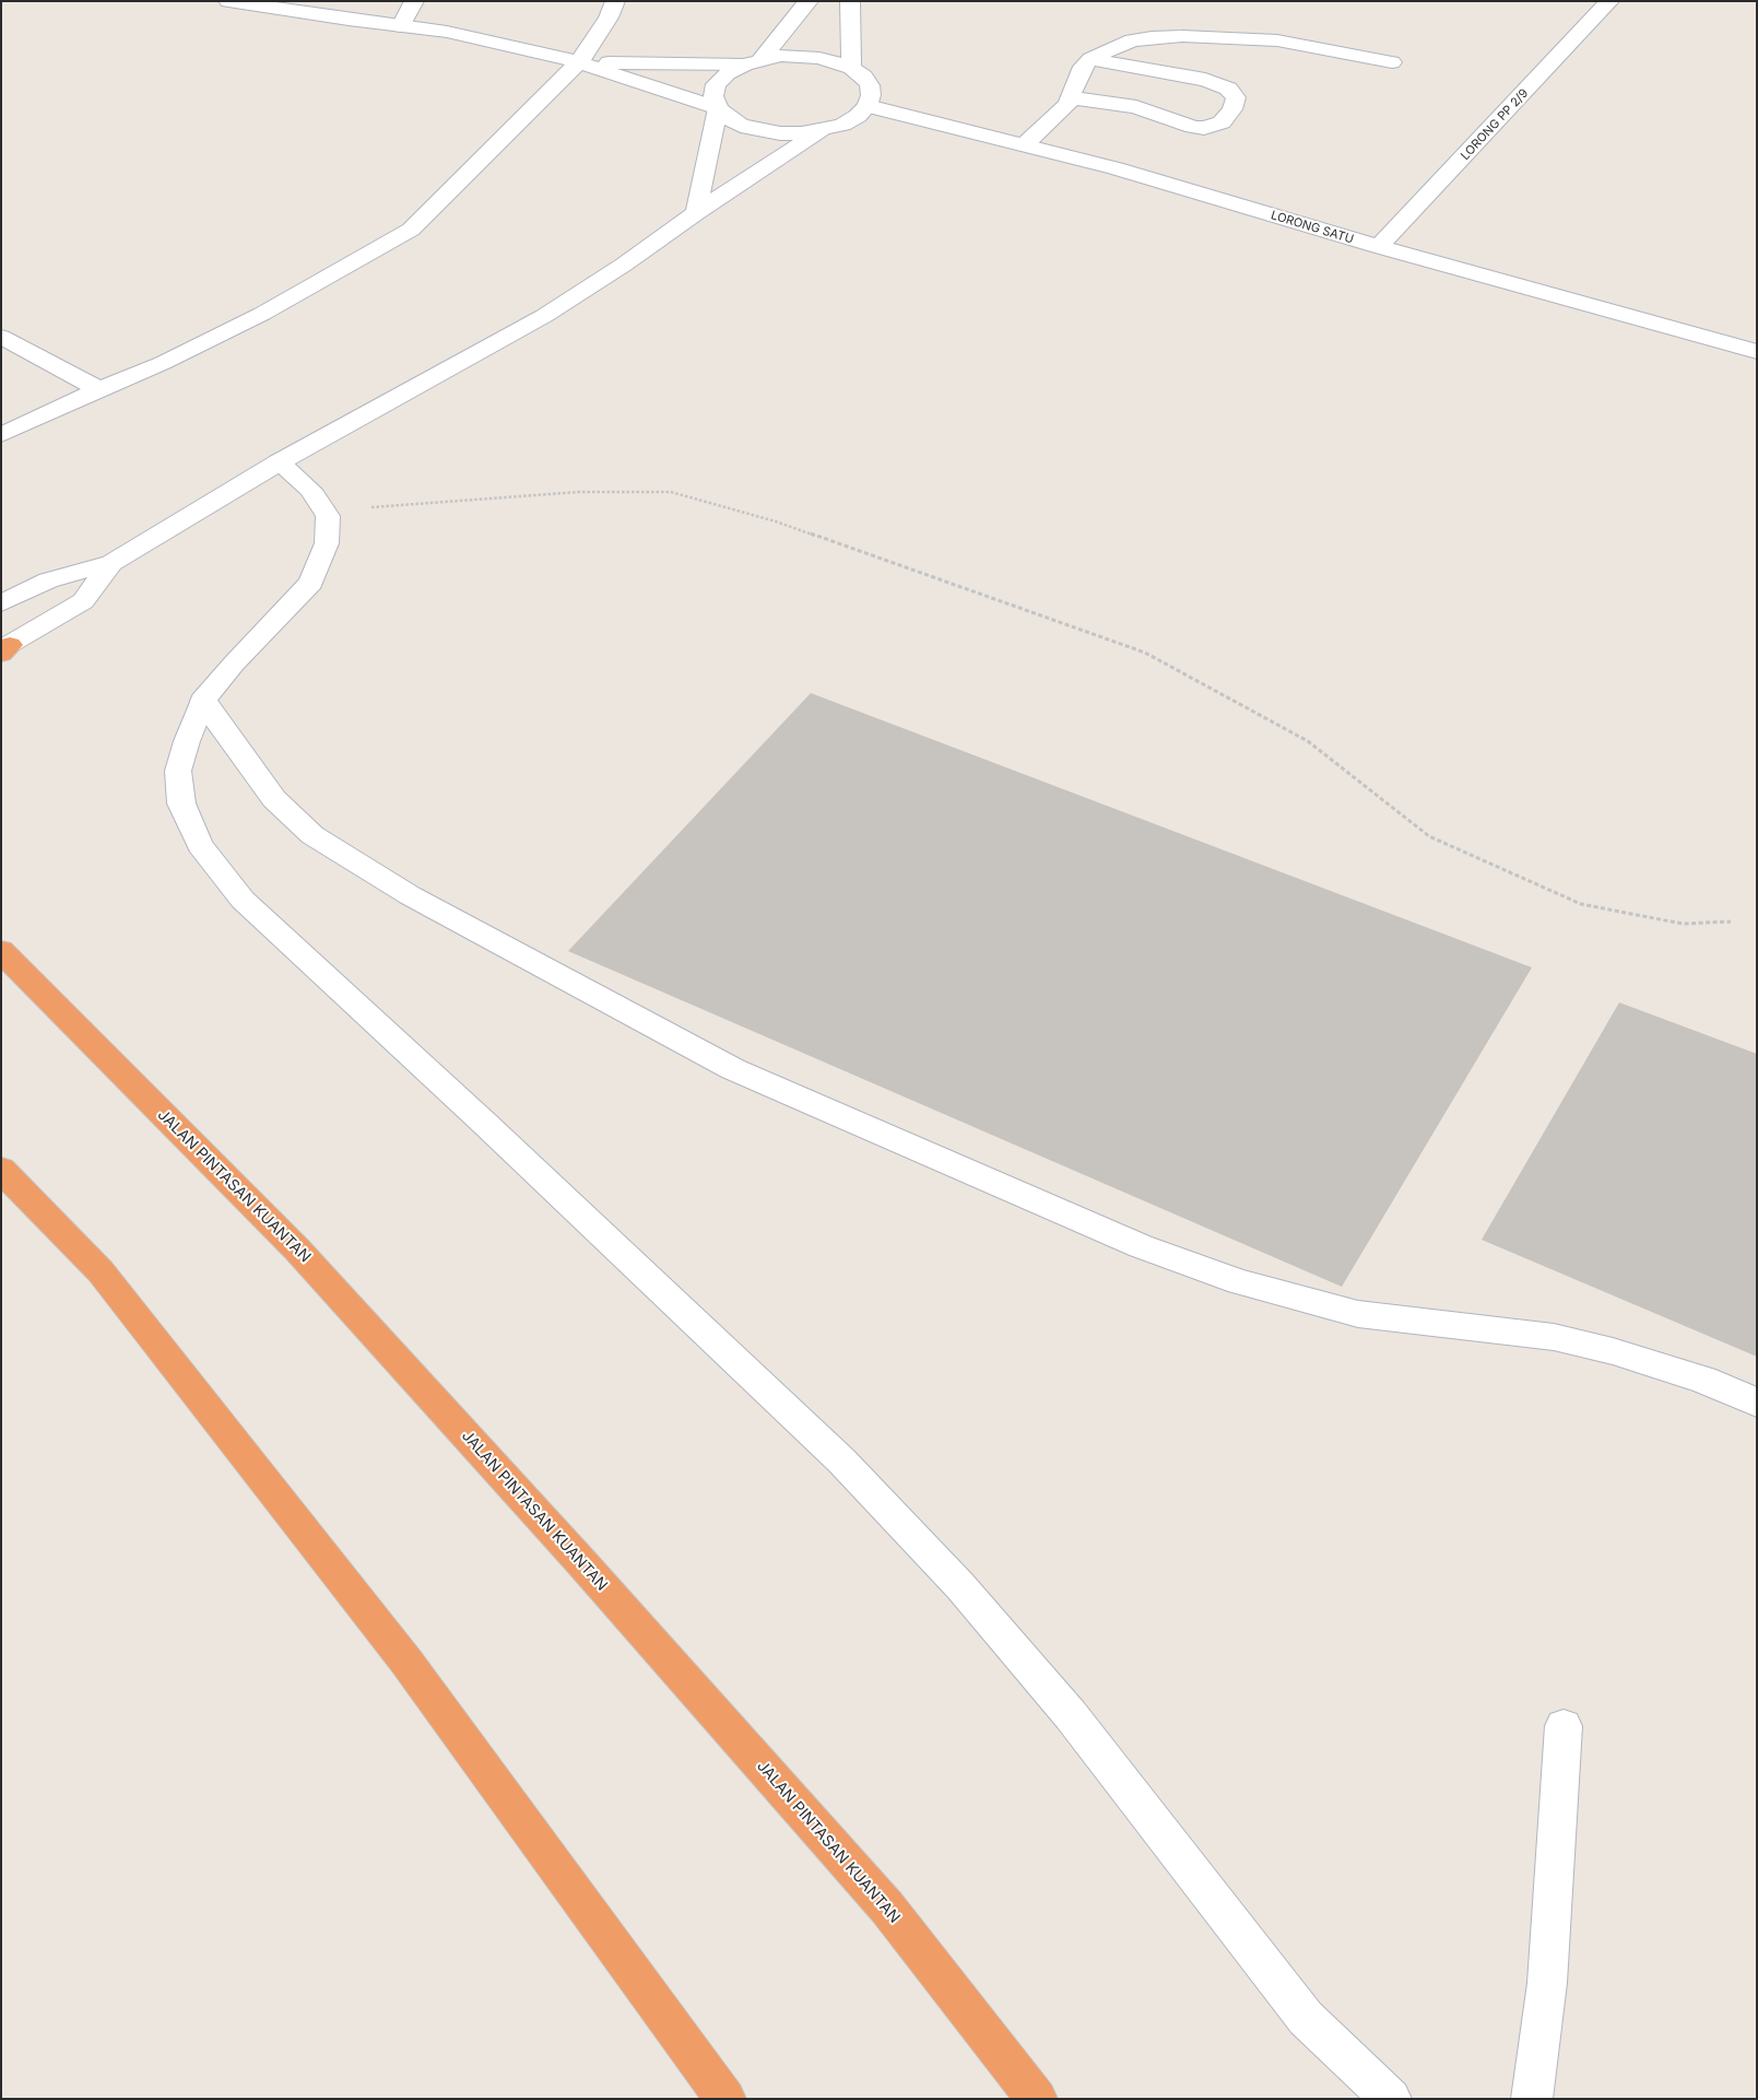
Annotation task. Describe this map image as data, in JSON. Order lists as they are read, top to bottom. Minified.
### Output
{"streets":{"highway":["JALAN PINTASAN KUANTAN"],"street":["LORONG PP 2/9","LORONG SATU"]},"crossings":[["LORONG PP 2/9","LORONG SATU"]]}
